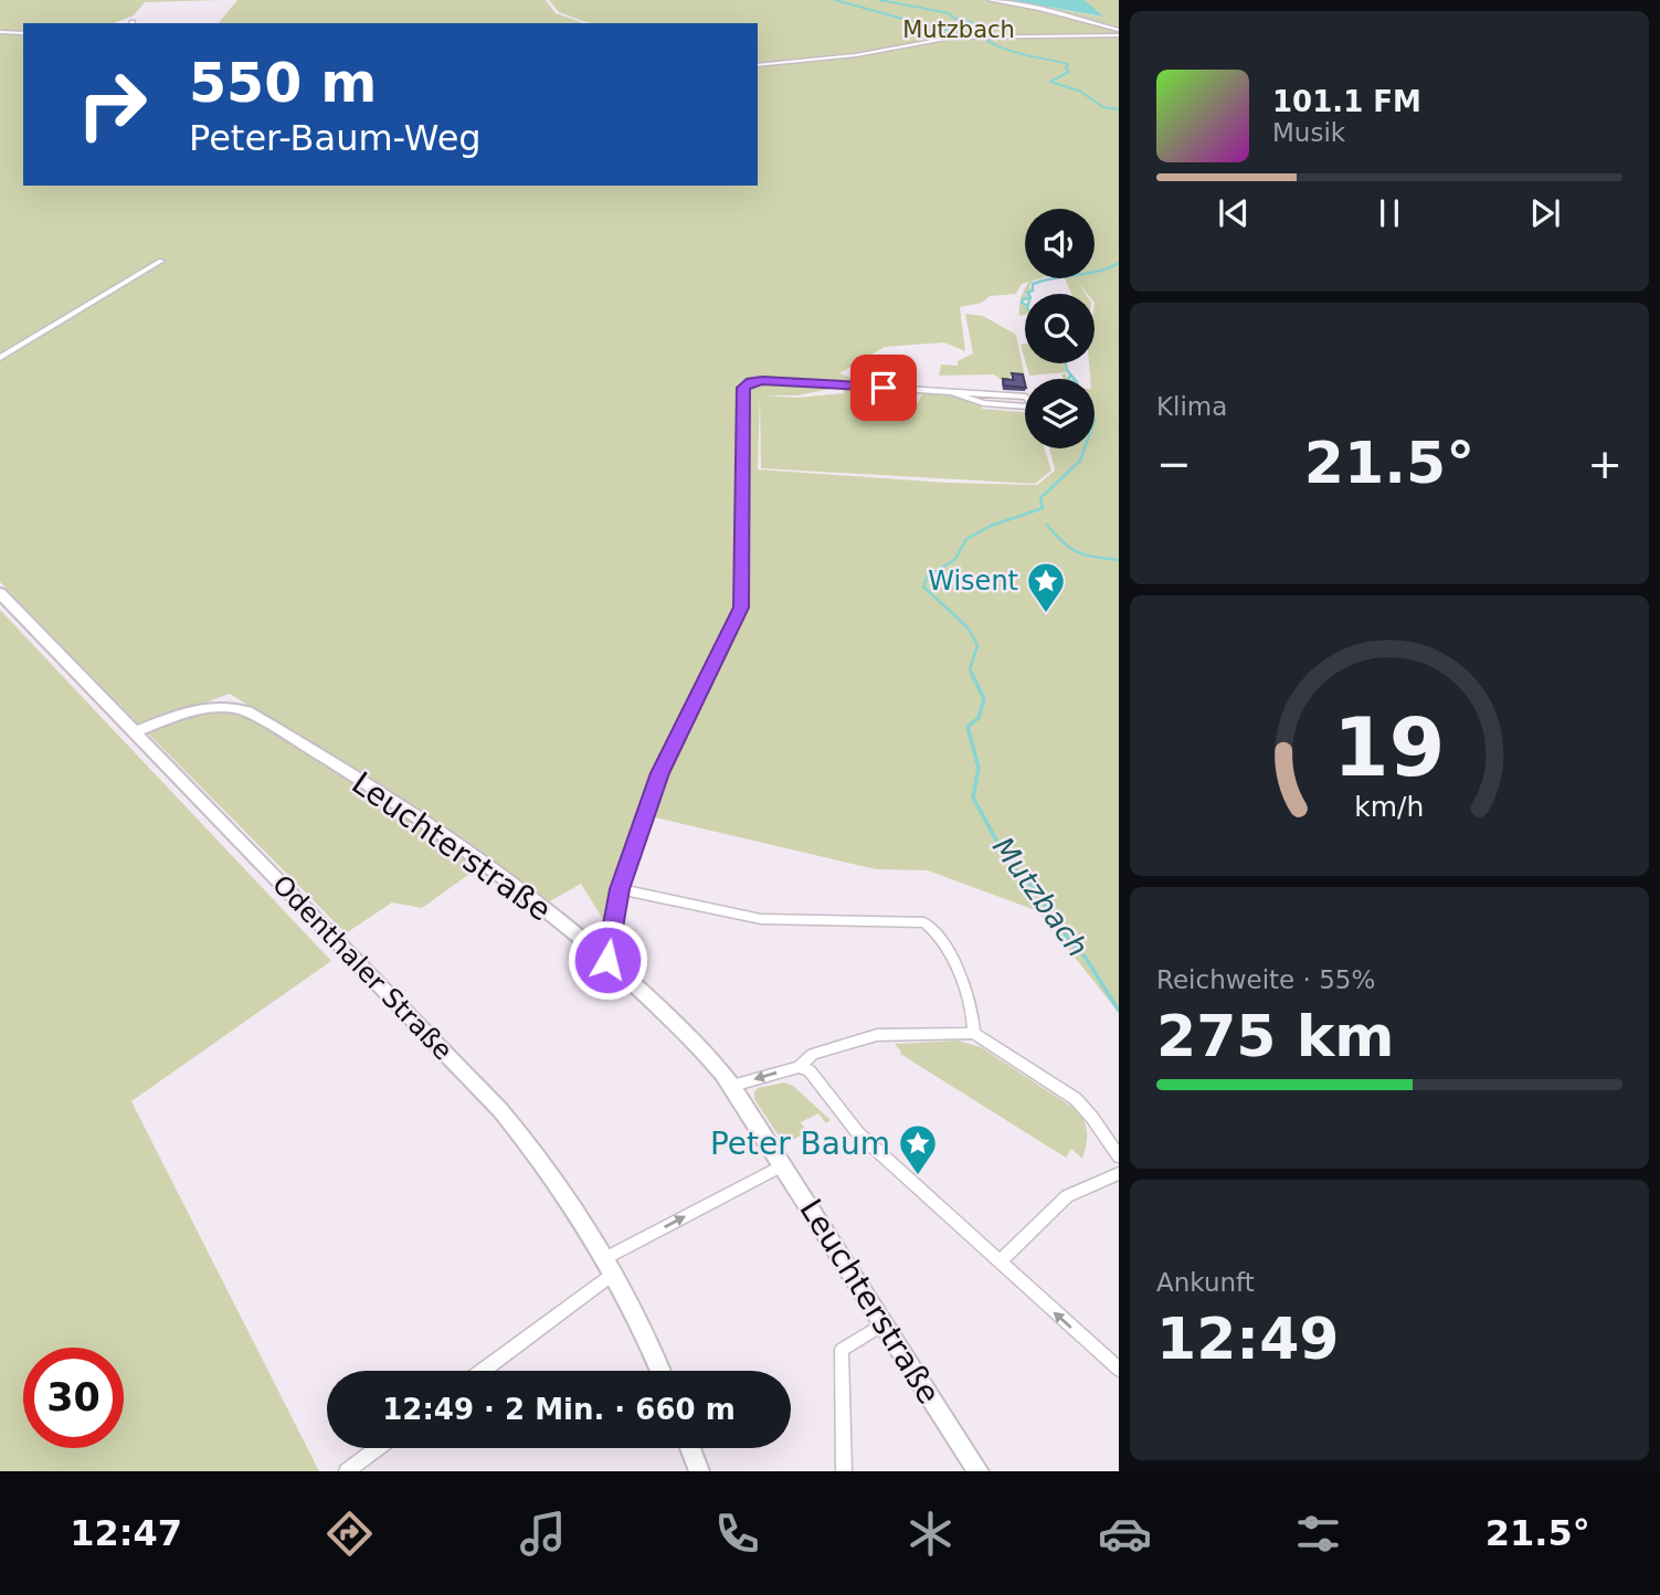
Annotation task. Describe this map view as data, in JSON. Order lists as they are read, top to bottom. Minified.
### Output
{"streets":{"main road":["Odenthaler Straße"],"street":["Leuchterstraße"]},"crossings":[["Leuchterstraße","Odenthaler Straße"]],"water":["Mutzbach"],"parks":["Mutzbach"],"places":{"place":["Wisent","Peter Baum"]},"page":{"turn":["550 m","Peter-Baum-Weg"],"song":["101.1 FM","Musik"],"tile":["Klima",["Reichweite · 55%","275 km"],["Ankunft","12:49"]],"heat":["−","21.5°","+"],"limit":"30","trip":"12:49 · 2 Min. · 660 m","tabs":["12:47","21.5°"],"gauge":["19","km/h"]}}
